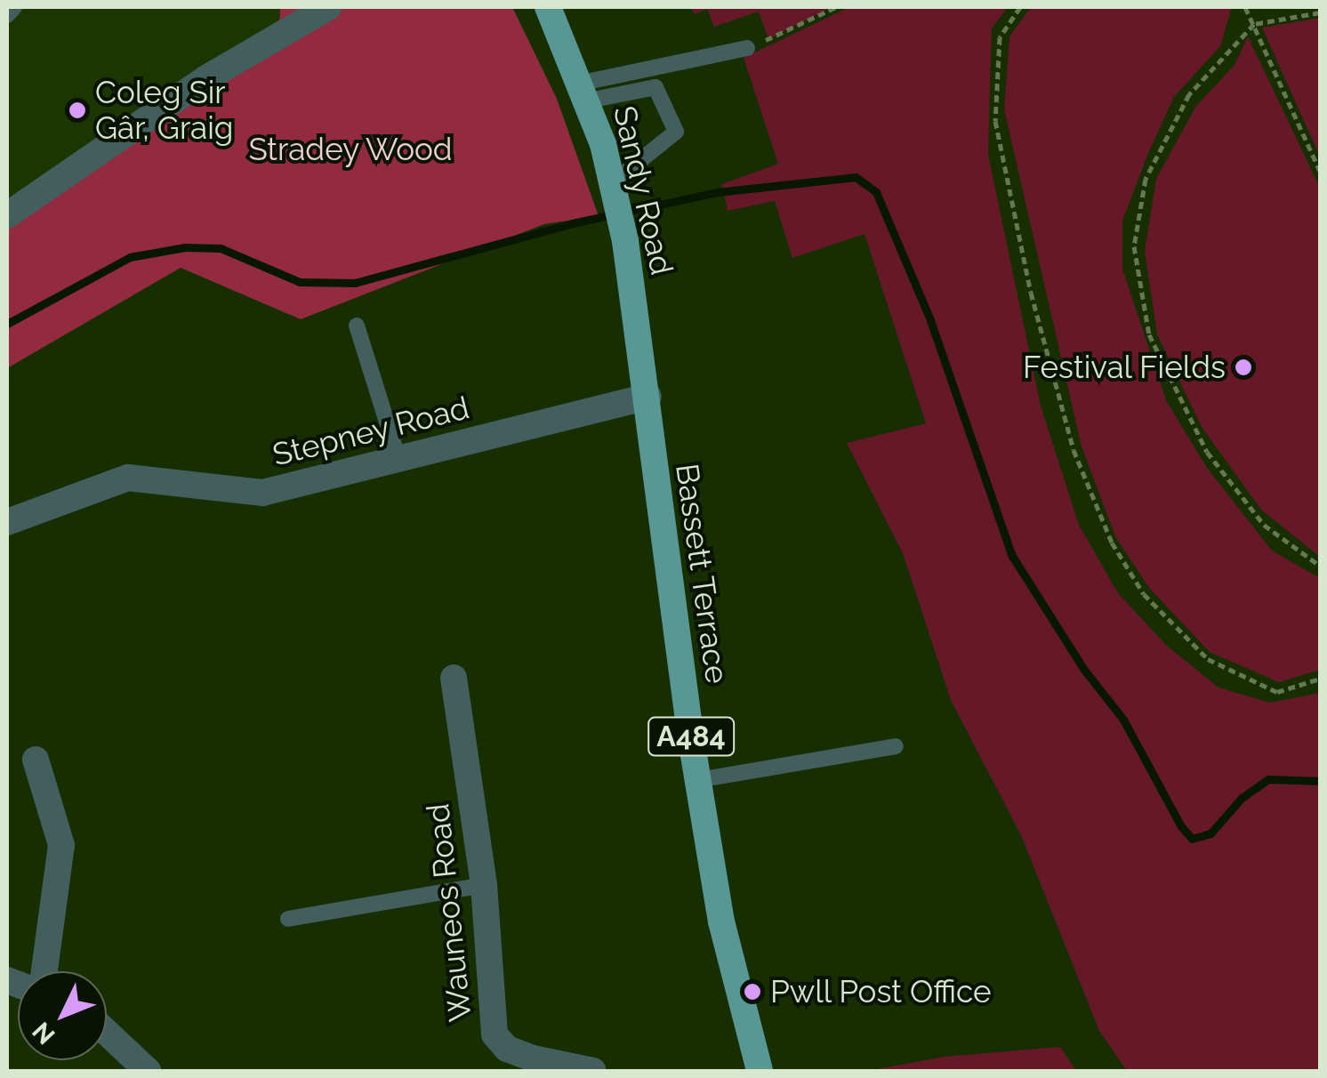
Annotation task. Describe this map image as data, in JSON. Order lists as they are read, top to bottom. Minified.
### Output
{"streets":{"main road":["Sandy Road","Bassett Terrace","A484"],"street":["Stepney Road","Wauneos Road"]},"crossings":[["Sandy Road","Stepney Road"],["Sandy Road","Bassett Terrace"],["Stepney Road","Bassett Terrace"]],"parks":["Stradey Wood"],"places":["Coleg Sir Gâr, Graig","Festival Fields","Pwll Post Office"],"north":"bottom left"}
